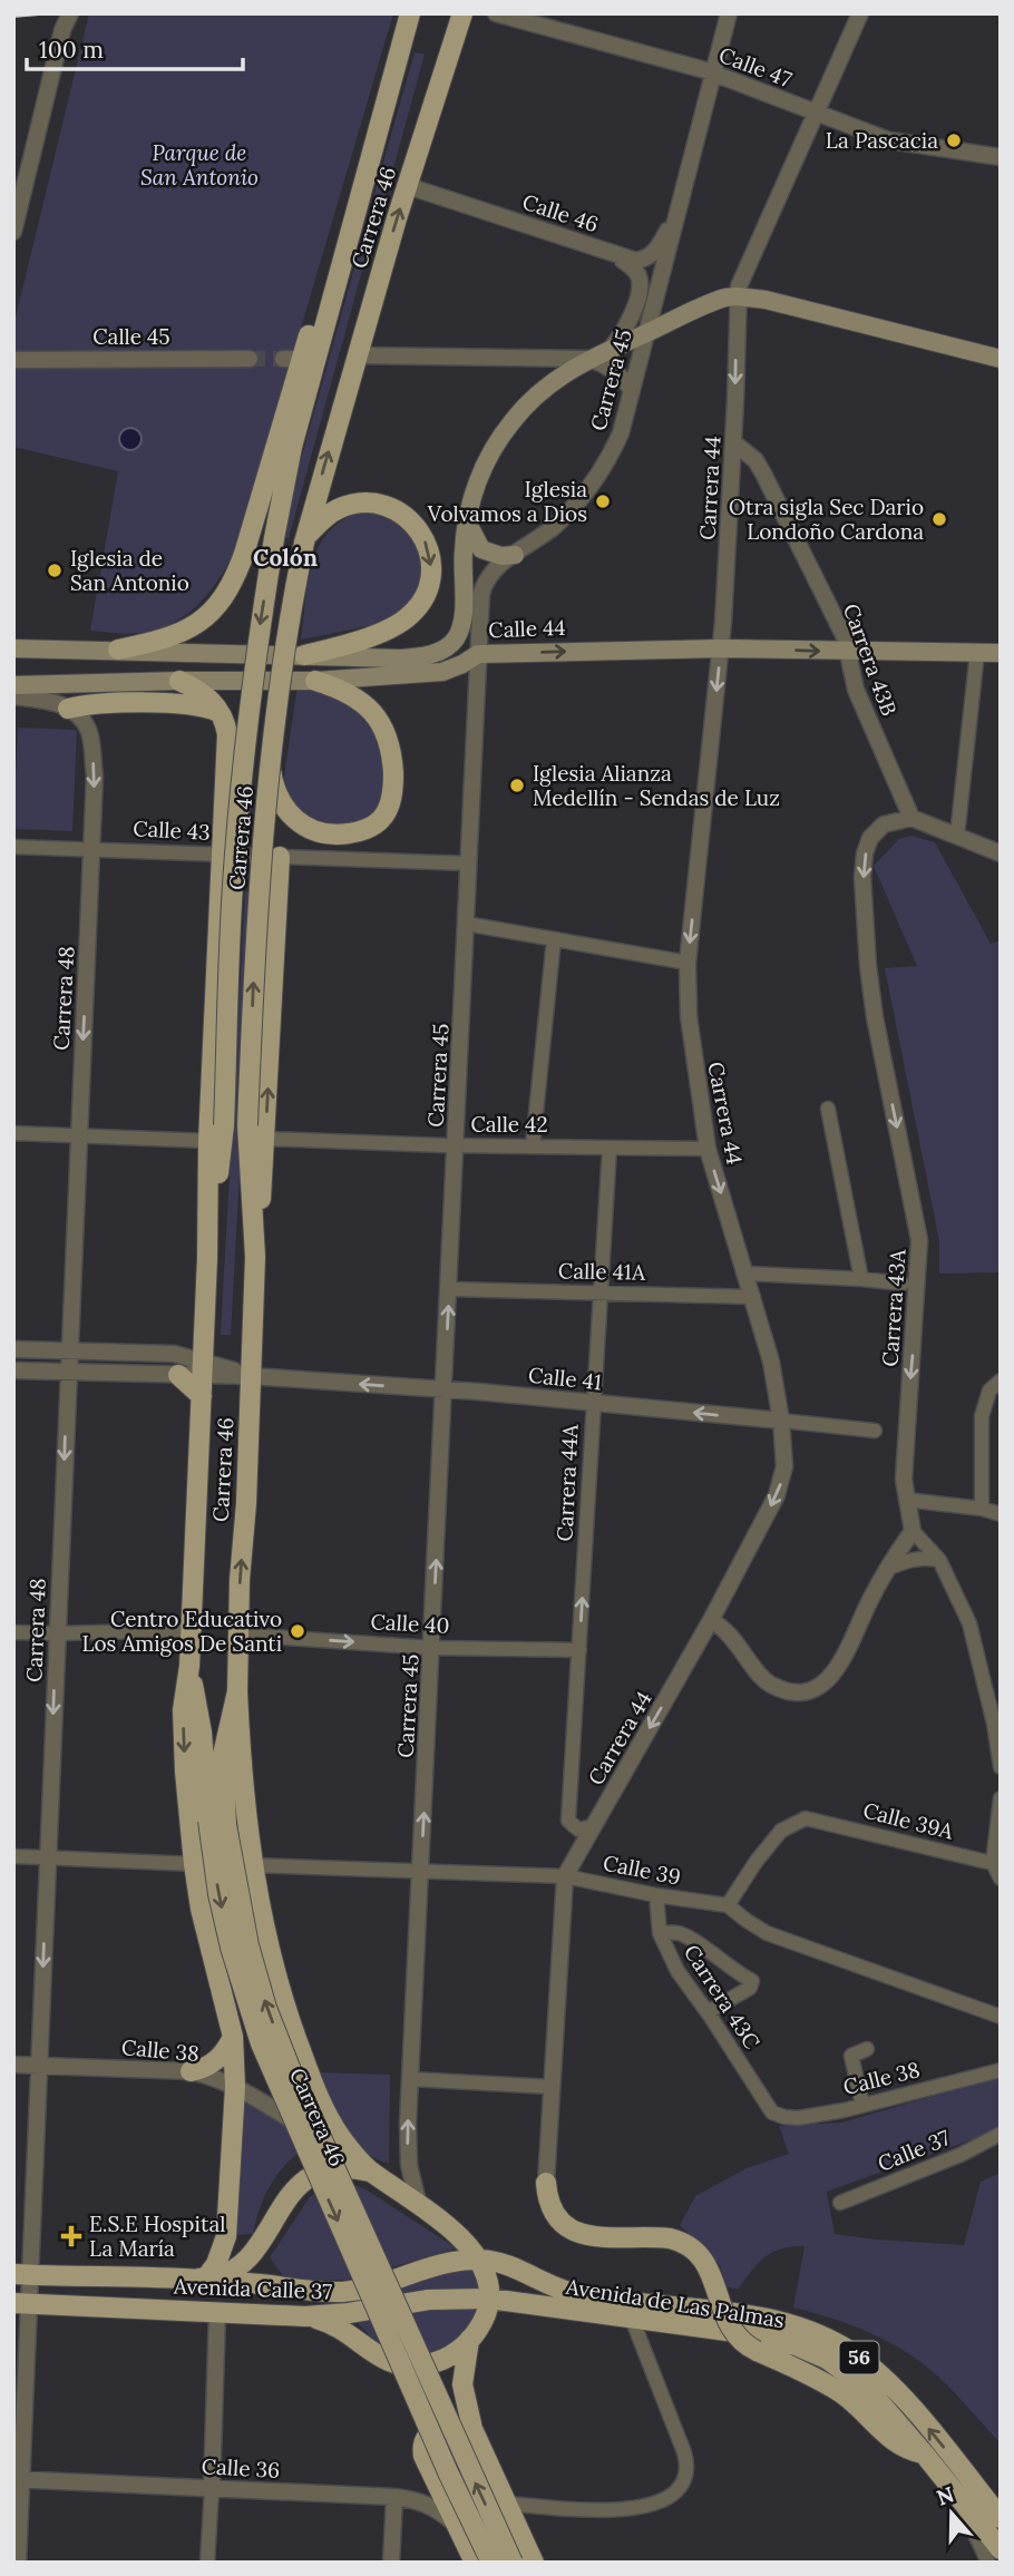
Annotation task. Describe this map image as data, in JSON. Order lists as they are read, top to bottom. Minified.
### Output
{"streets":{"main road":["Carrera 46","Calle 44","Avenida Calle 37","Avenida de Las Palmas","56"],"street":["Calle 47","Calle 46","Calle 45","Carrera 45","Carrera 44","Carrera 43B","Calle 43","Carrera 48","Calle 42","Calle 41A","Carrera 43A","Calle 41","Carrera 44A","Calle 40","Calle 39A","Calle 39","Carrera 43C","Calle 38","Calle 37","Calle 36"]},"crossings":[["Calle 47","Carrera 45"],["Calle 47","Carrera 44"],["Calle 46","Carrera 46"],["Calle 46","Carrera 45"],["Carrera 46","Carrera 45"],["Carrera 46","Calle 43"],["Carrera 46","Calle 41"],["Carrera 46","Calle 40"],["Carrera 46","Calle 39"],["Carrera 46","Calle 38"],["Carrera 46","Avenida Calle 37"],["Carrera 46","Avenida de Las Palmas"],["Carrera 45","Calle 44"],["Carrera 45","Calle 43"],["Carrera 45","Calle 42"],["Carrera 45","Calle 41A"],["Carrera 45","Calle 41"],["Carrera 45","Calle 40"],["Carrera 45","Calle 39"],["Carrera 44","Calle 44"],["Carrera 44","Carrera 43B"],["Carrera 44","Calle 42"],["Carrera 44","Calle 41A"],["Carrera 44","Calle 41"],["Carrera 44","Carrera 44A"],["Carrera 44","Calle 39"],["Calle 44","Carrera 43B"],["Carrera 43B","Carrera 43A"],["Calle 43","Carrera 48"],["Carrera 48","Calle 41"],["Carrera 48","Calle 38"],["Carrera 48","Avenida Calle 37"],["Carrera 48","Calle 36"],["Calle 42","Carrera 44A"],["Calle 41A","Carrera 44A"],["Calle 41","Carrera 44A"],["Carrera 44A","Calle 40"],["Calle 39A","Calle 39"],["Calle 39","Carrera 43C"],["Carrera 43C","Calle 38"],["Avenida Calle 37","Avenida de Las Palmas"]],"one_way":["Carrera 44","Calle 44","Carrera 48","Calle 41","Carrera 44A","Calle 40"],"districts":["Colón"],"parks":["Parque de San Antonio"],"places":{"other":["La Pascacia","Iglesia Volvamos a Dios","Otra sigla Sec Dario Londoño Cardona","Iglesia de San Antonio","Iglesia Alianza Medellín - Sendas de Luz","Centro Educativo Los Amigos De Santi"],"health":["E.S.E Hospital La María"]},"scale_bar":"100 m","north":"top"}
